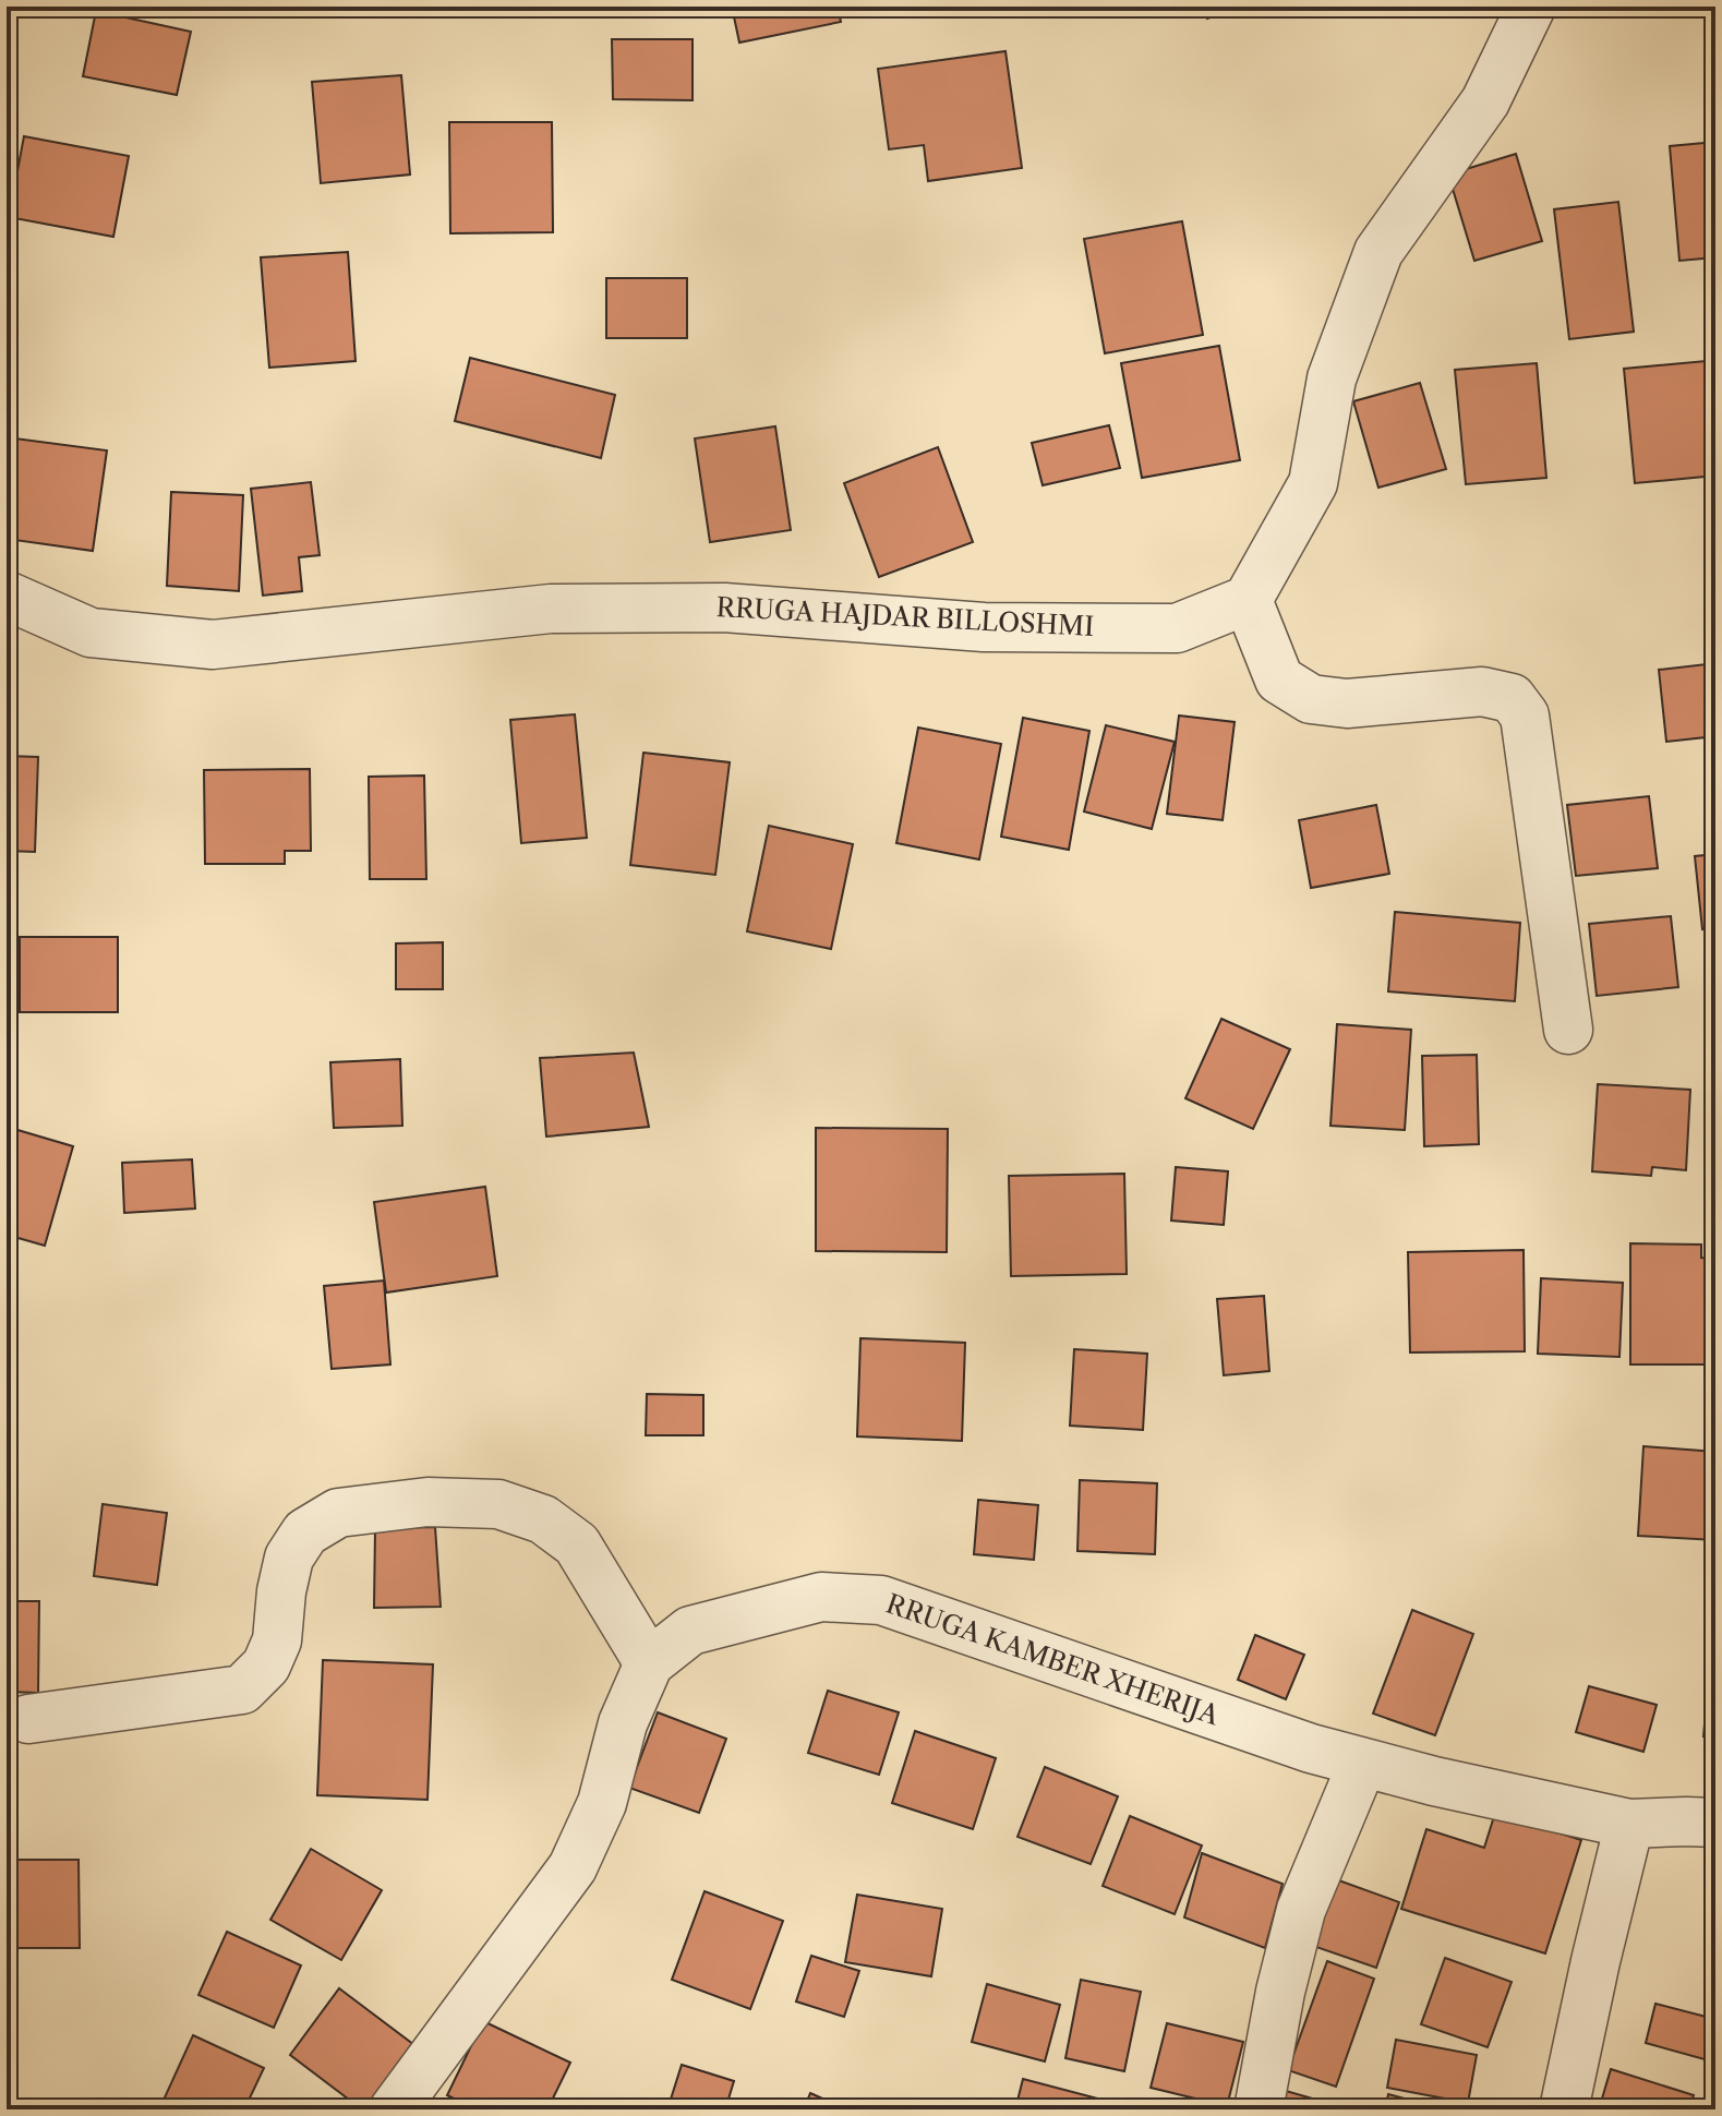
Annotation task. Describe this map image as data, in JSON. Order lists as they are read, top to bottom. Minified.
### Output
{"streets":{"street":["RRUGA HAJDAR BILLOSHMI","RRUGA KAMBER XHERIJA"]}}
